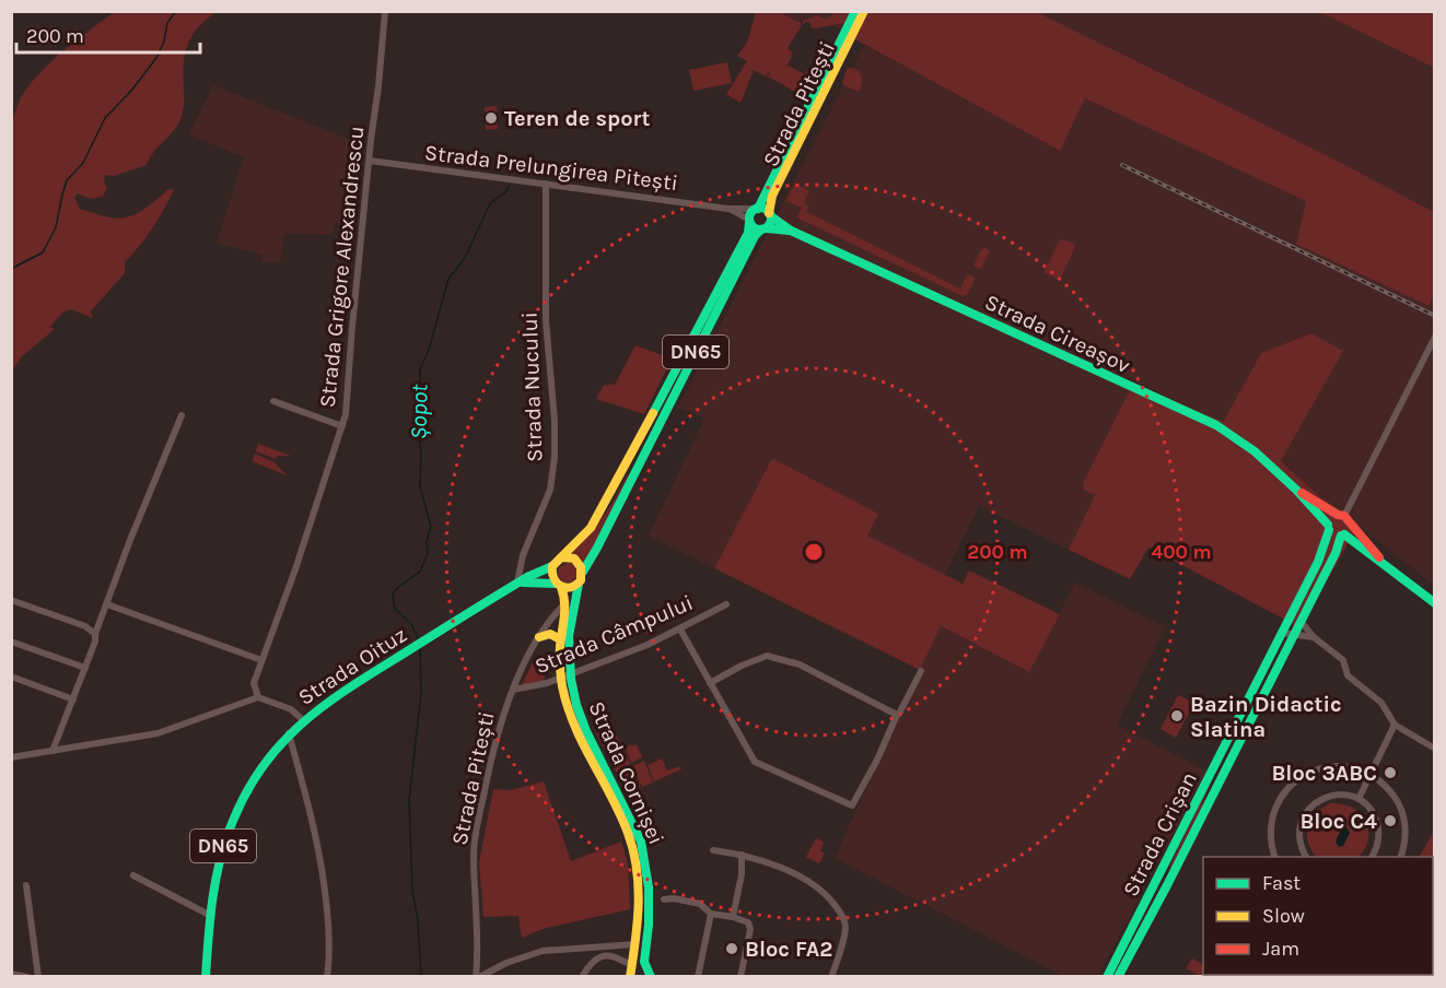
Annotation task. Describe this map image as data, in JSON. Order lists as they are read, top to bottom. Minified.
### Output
{"streets":{"main road":["Strada Pitești","Strada Cireașov","DN65","Strada Oituz","Strada Cornișei","Strada Crișan"],"street":["Strada Prelungirea Pitești","Strada Grigore Alexandrescu","Strada Nucului","Strada Câmpului"]},"crossings":[["Strada Pitești","Strada Prelungirea Pitești"],["Strada Pitești","Strada Cireașov"],["Strada Pitești","Strada Câmpului"],["Strada Pitești","Strada Oituz"],["Strada Pitești","Strada Cornișei"],["Strada Prelungirea Pitești","Strada Grigore Alexandrescu"],["Strada Prelungirea Pitești","Strada Cireașov"],["Strada Prelungirea Pitești","Strada Nucului"],["Strada Cireașov","Strada Crișan"],["DN65","Strada Oituz"],["Strada Nucului","Strada Oituz"],["Strada Câmpului","Strada Cornișei"],["Strada Oituz","Strada Cornișei"]],"water":["Șopot"],"places":["Teren de sport","Bazin Didactic Slatina","Bloc 3ABC","Bloc C4","Bloc FA2"],"legend":["Fast","Slow","Jam"],"scale_bar":"200 m","rings":["200 m","400 m"]}
